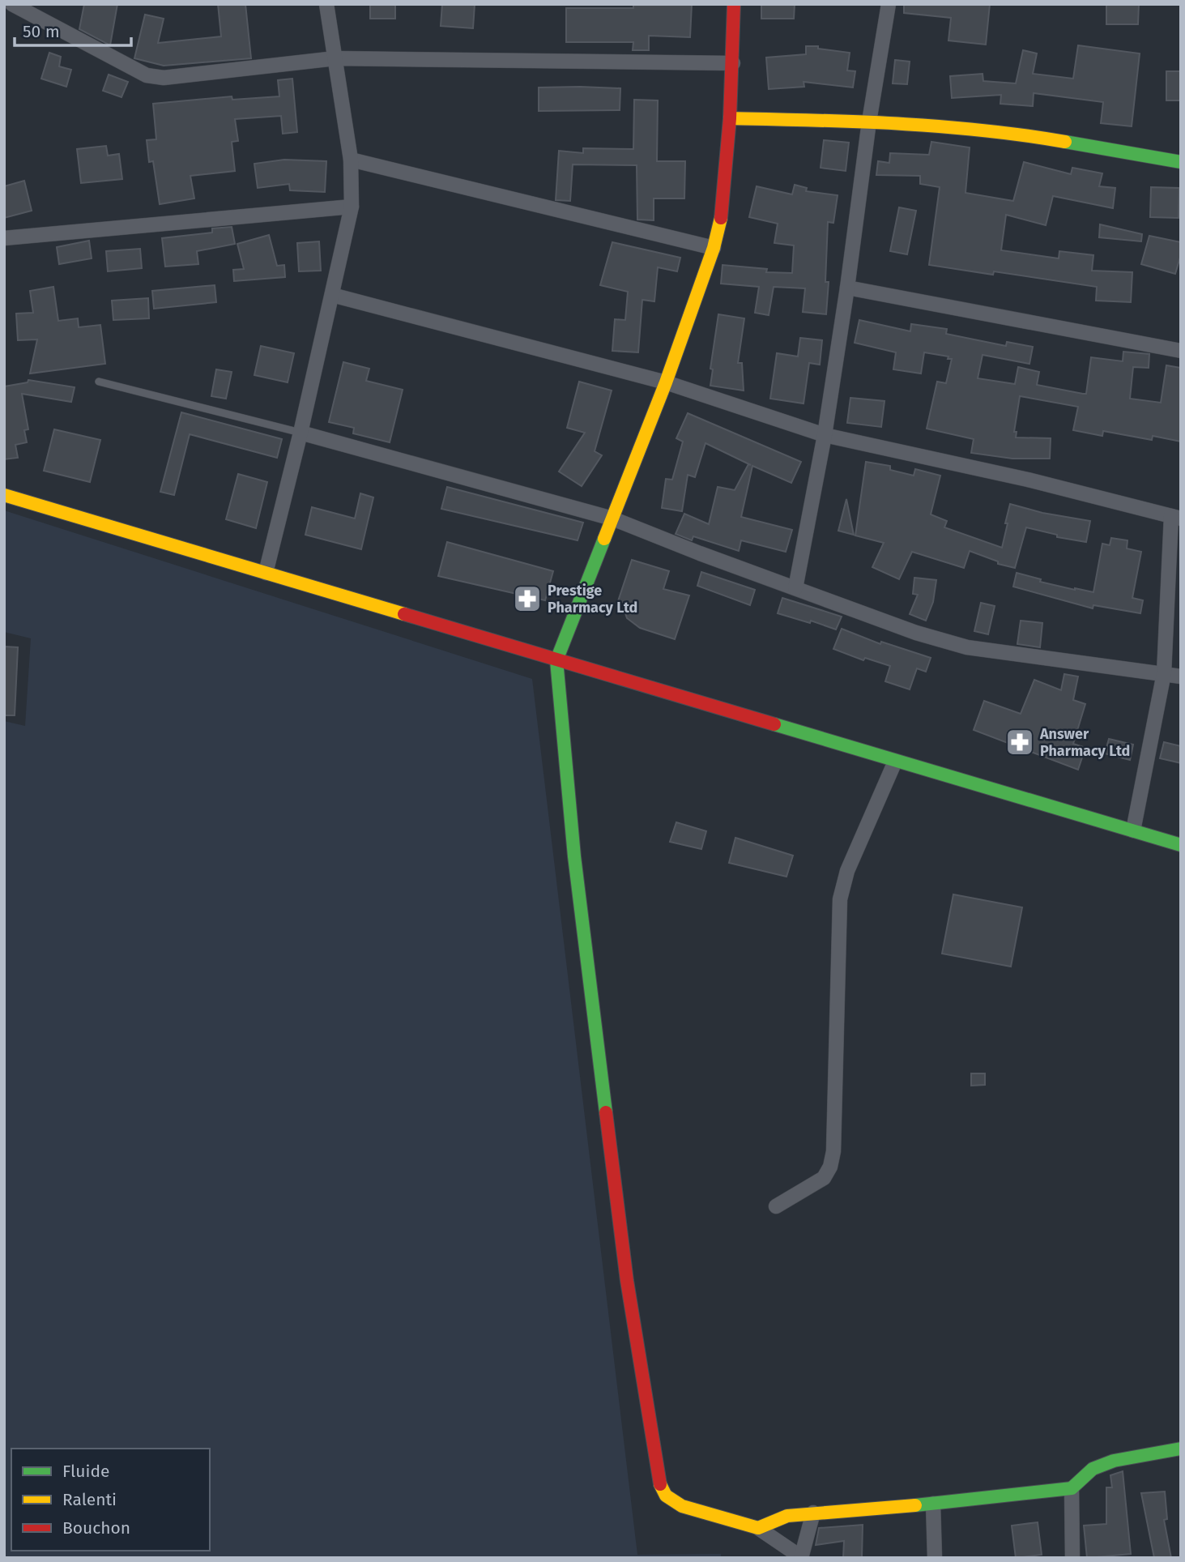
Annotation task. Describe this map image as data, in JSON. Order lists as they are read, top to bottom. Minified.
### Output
{"places":{"pharmacy":["Prestige Pharmacy Ltd","Answer Pharmacy Ltd"]},"legend":["Fluide","Ralenti","Bouchon"],"scale_bar":"50 m"}
